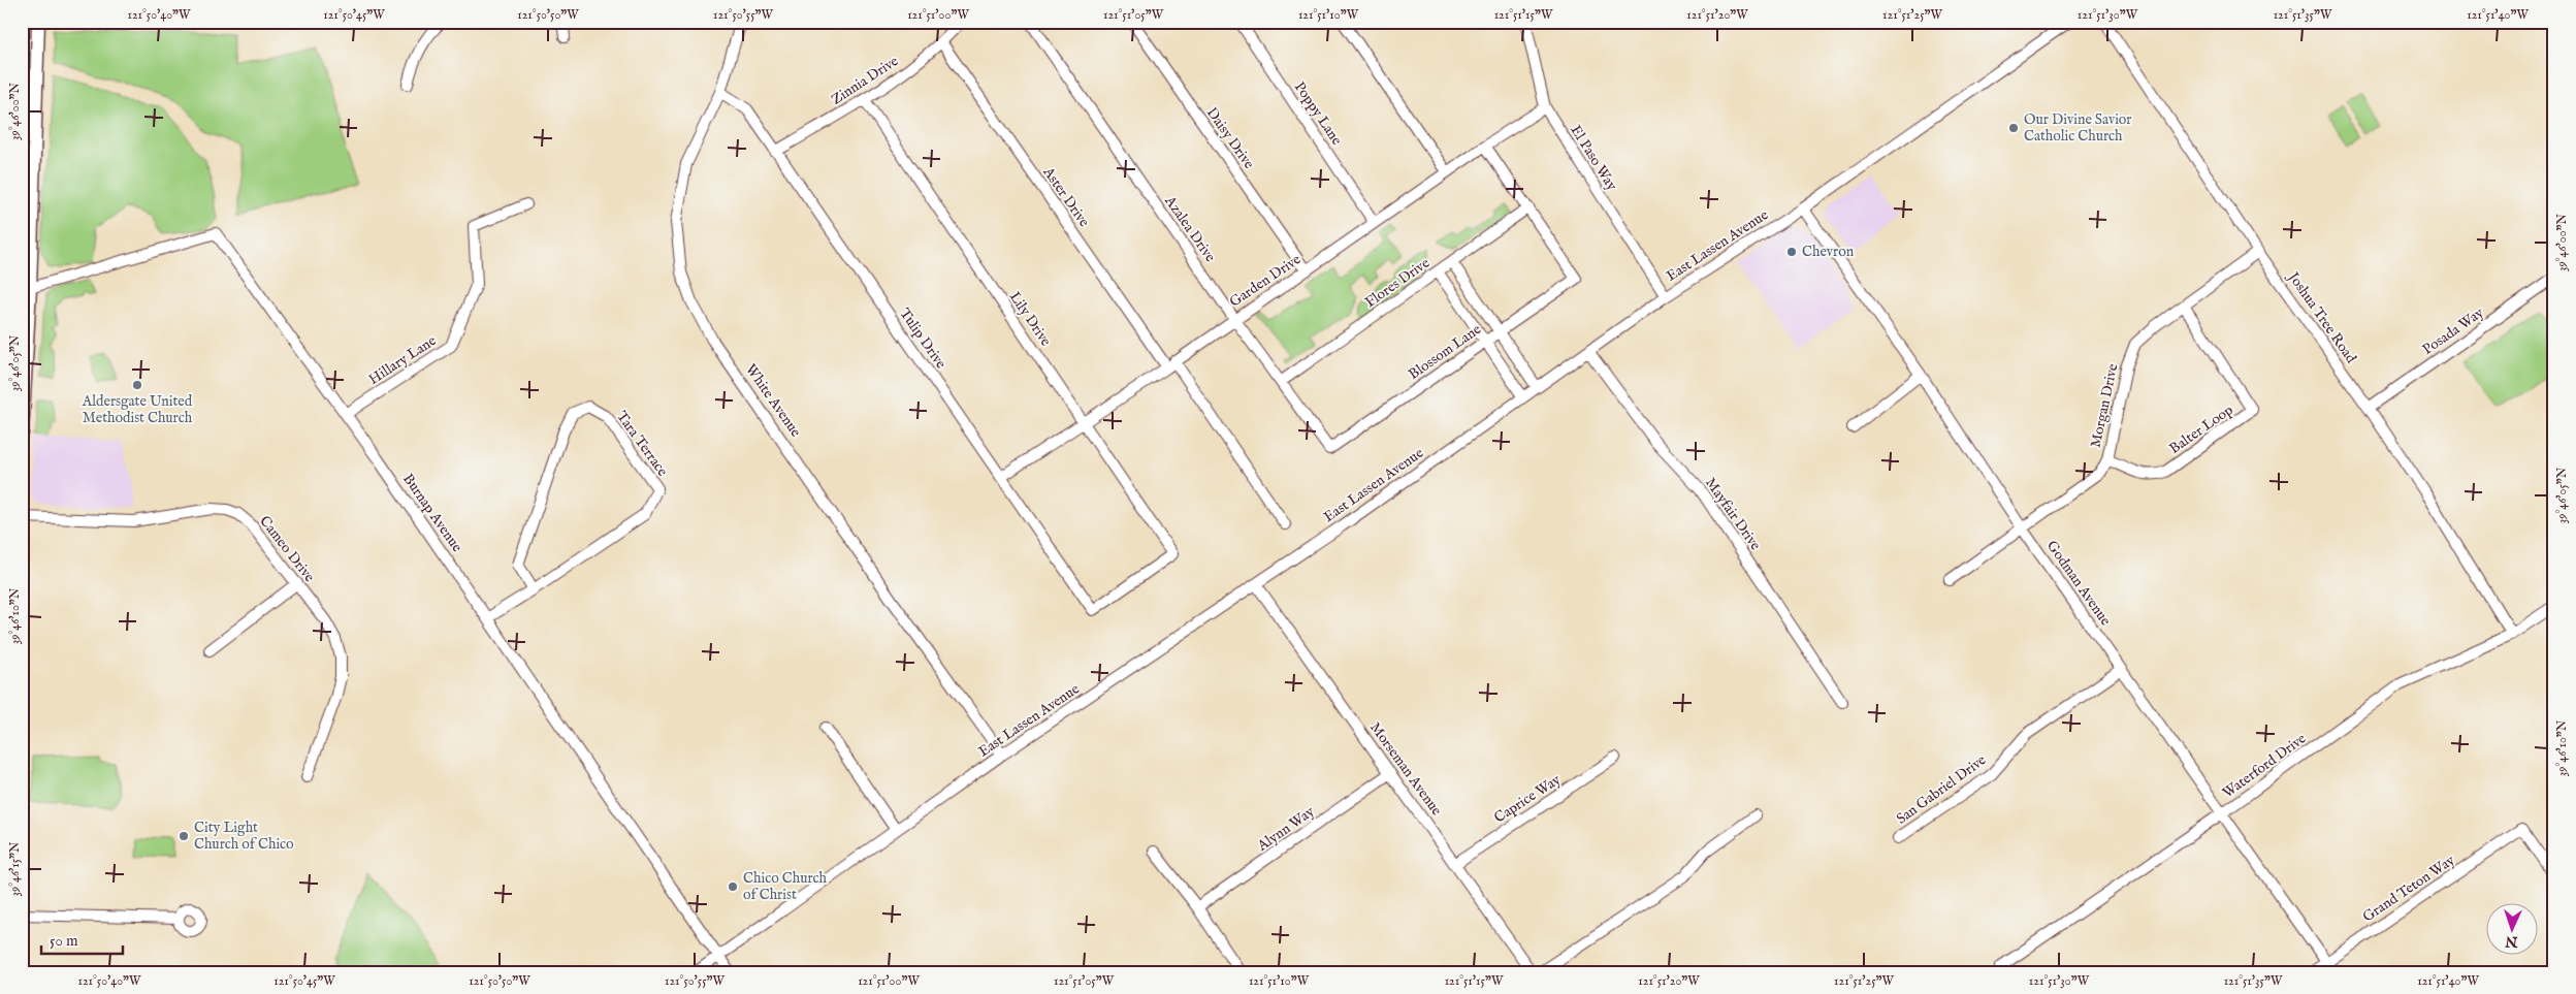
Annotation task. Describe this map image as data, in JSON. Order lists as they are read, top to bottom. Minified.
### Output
{"streets":{"street":["Zinnia Drive","Poppy Lane","Daisy Drive","El Paso Way","Aster Drive","Azalea Drive","East Lassen Avenue","Garden Drive","Flores Drive","Joshua Tree Road","Lily Drive","Posada Way","Tulip Drive","Blossom Lane","Hillary Lane","White Avenue","Morgan Drive","Balter Loop","Tara Terrace","Burnap Avenue","Mayfair Drive","Cameo Drive","Godman Avenue","Waterford Drive","Morseman Avenue","San Gabriel Drive","Caprice Way","Alynn Way","Grand Teton Way"]},"crossings":[["Zinnia Drive","Aster Drive"],["Zinnia Drive","Lily Drive"],["Zinnia Drive","Tulip Drive"],["Poppy Lane","Garden Drive"],["Daisy Drive","Garden Drive"],["El Paso Way","East Lassen Avenue"],["El Paso Way","Garden Drive"],["Aster Drive","Garden Drive"],["Azalea Drive","Garden Drive"],["Azalea Drive","Flores Drive"],["Azalea Drive","Blossom Lane"],["East Lassen Avenue","White Avenue"],["East Lassen Avenue","Burnap Avenue"],["East Lassen Avenue","Mayfair Drive"],["East Lassen Avenue","Godman Avenue"],["East Lassen Avenue","Morseman Avenue"],["Garden Drive","Lily Drive"],["Garden Drive","Tulip Drive"],["Flores Drive","Blossom Lane"],["Joshua Tree Road","Posada Way"],["Joshua Tree Road","Morgan Drive"],["Joshua Tree Road","Waterford Drive"],["Lily Drive","Tulip Drive"],["Tulip Drive","White Avenue"],["Hillary Lane","Burnap Avenue"],["Morgan Drive","Balter Loop"],["Morgan Drive","Godman Avenue"],["Tara Terrace","Burnap Avenue"],["Godman Avenue","Waterford Drive"],["Godman Avenue","San Gabriel Drive"],["Godman Avenue","Grand Teton Way"],["Morseman Avenue","Caprice Way"],["Morseman Avenue","Alynn Way"]],"places":["Our Divine Savior Catholic Church","Chevron","Aldersgate United Methodist Church","City Light Church of Chico","Chico Church of Christ"],"scale_bar":"50 m","north":"bottom","coordinates":["121°50'40\"W","121°50'45\"W","121°50'50\"W","121°50'55\"W","121°51'00\"W","121°51'05\"W","121°51'10\"W","121°51'15\"W","121°51'20\"W","121°51'25\"W","121°51'30\"W","121°51'35\"W","121°51'40\"W","39°46'00\"N","39°46'05\"N","39°46'10\"N","39°46'15\"N"]}
